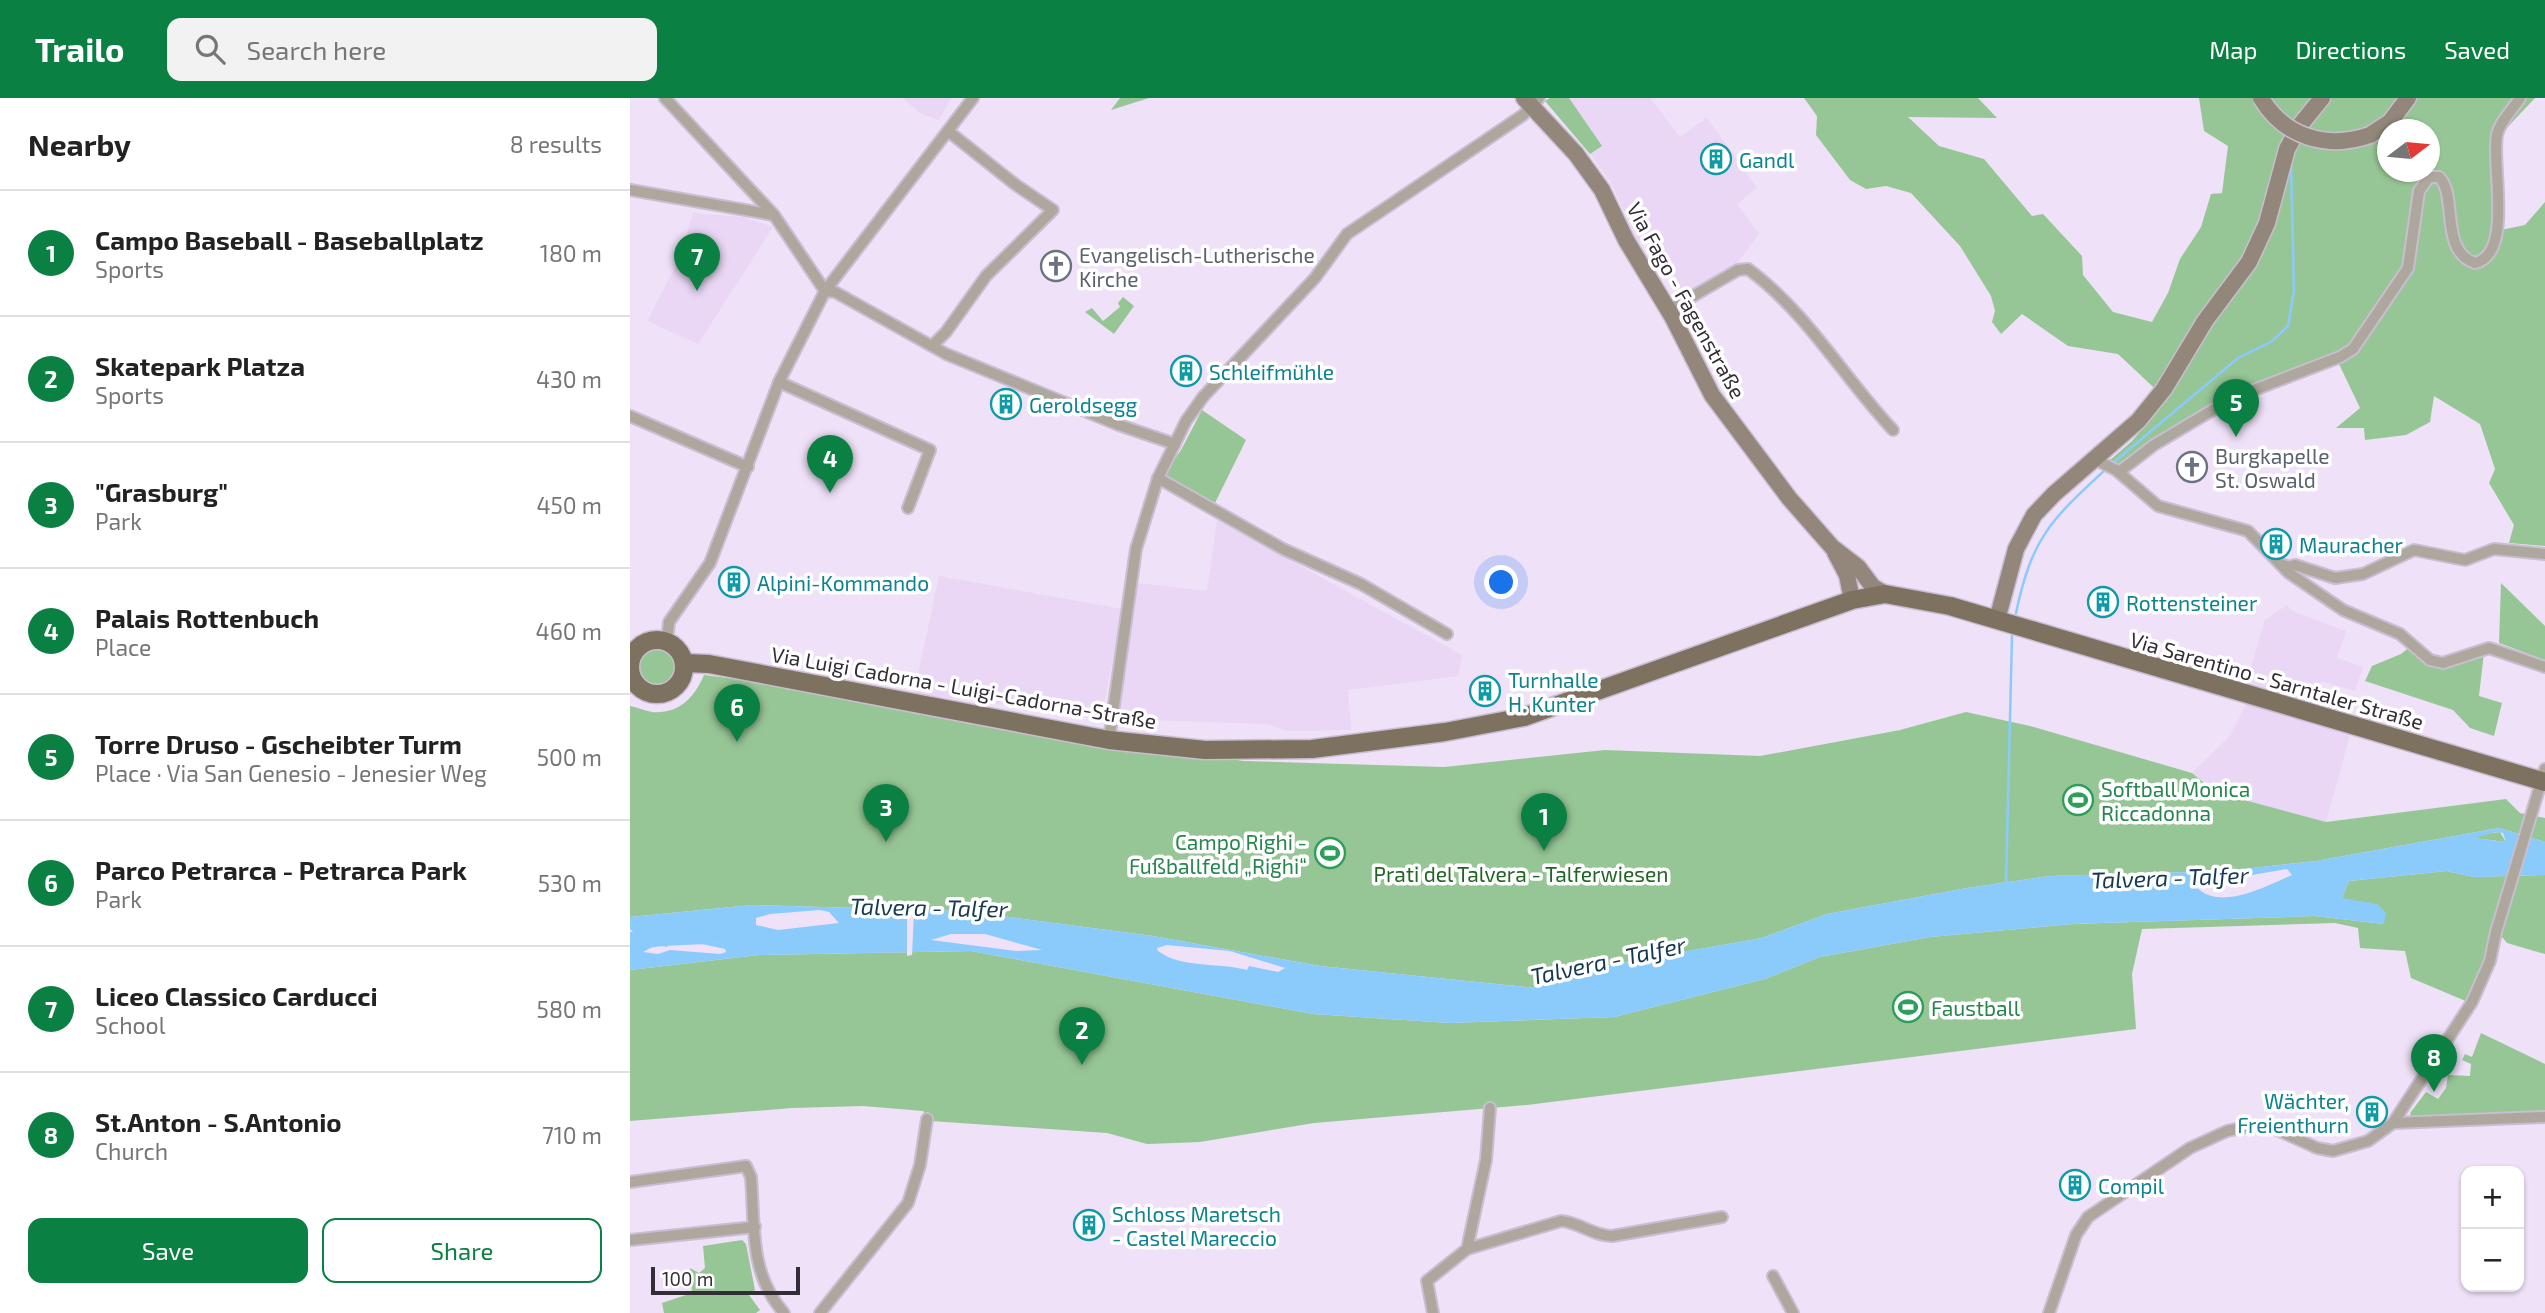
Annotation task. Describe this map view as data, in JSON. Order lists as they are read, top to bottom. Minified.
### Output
{"streets":{"main road":["Via Fago - Fagenstraße","Via Sarentino - Sarntaler Straße","Via Luigi Cadorna - Luigi-Cadorna-Straße"]},"crossings":[["Via Fago - Fagenstraße","Via Sarentino - Sarntaler Straße"],["Via Fago - Fagenstraße","Via Luigi Cadorna - Luigi-Cadorna-Straße"],["Via Sarentino - Sarntaler Straße","Via Luigi Cadorna - Luigi-Cadorna-Straße"]],"water":["Talvera - Talfer"],"parks":["Prati del Talvera - Talferwiesen"],"places":{"building":["Gandl","Schleifmühle","Geroldsegg","Mauracher","Alpini-Kommando","Rottensteiner","Turnhalle H. Kunter","Wächter, Freienthurn","Compil","Schloss Maretsch - Castel Mareccio"],"church":["Evangelisch-Lutherische Kirche","Burgkapelle St. Oswald"],"sports":["Softball Monica Riccadonna","Campo Righi - Fußballfeld „Righi“","Faustball"]},"scale_bar":"100 m","north":"right","page":{"header":"Trailo","search":"Search here","nav":["Map","Directions","Saved"],"heading":["Nearby","8 results"],"list":[{"mark":"1","name":"Campo Baseball - Baseballplatz","note":"Sports","value":"180 m"},{"mark":"2","name":"Skatepark Platza","note":"Sports","value":"430 m"},{"mark":"3","name":"\"Grasburg\"","note":"Park","value":"450 m"},{"mark":"4","name":"Palais Rottenbuch","note":"Place","value":"460 m"},{"mark":"5","name":"Torre Druso - Gscheibter Turm","note":"Place · Via San Genesio - Jenesier Weg","value":"500 m"},{"mark":"6","name":"Parco Petrarca - Petrarca Park","note":"Park","value":"530 m"},{"mark":"7","name":"Liceo Classico Carducci","note":"School","value":"580 m"},{"mark":"8","name":"St.Anton - S.Antonio","note":"Church","value":"710 m"}],"pins":["7","5","4","6","3","1","2","8"],"map_buttons":["+","−"],"buttons":["Save","Share"],"scale":"100 m"}}
